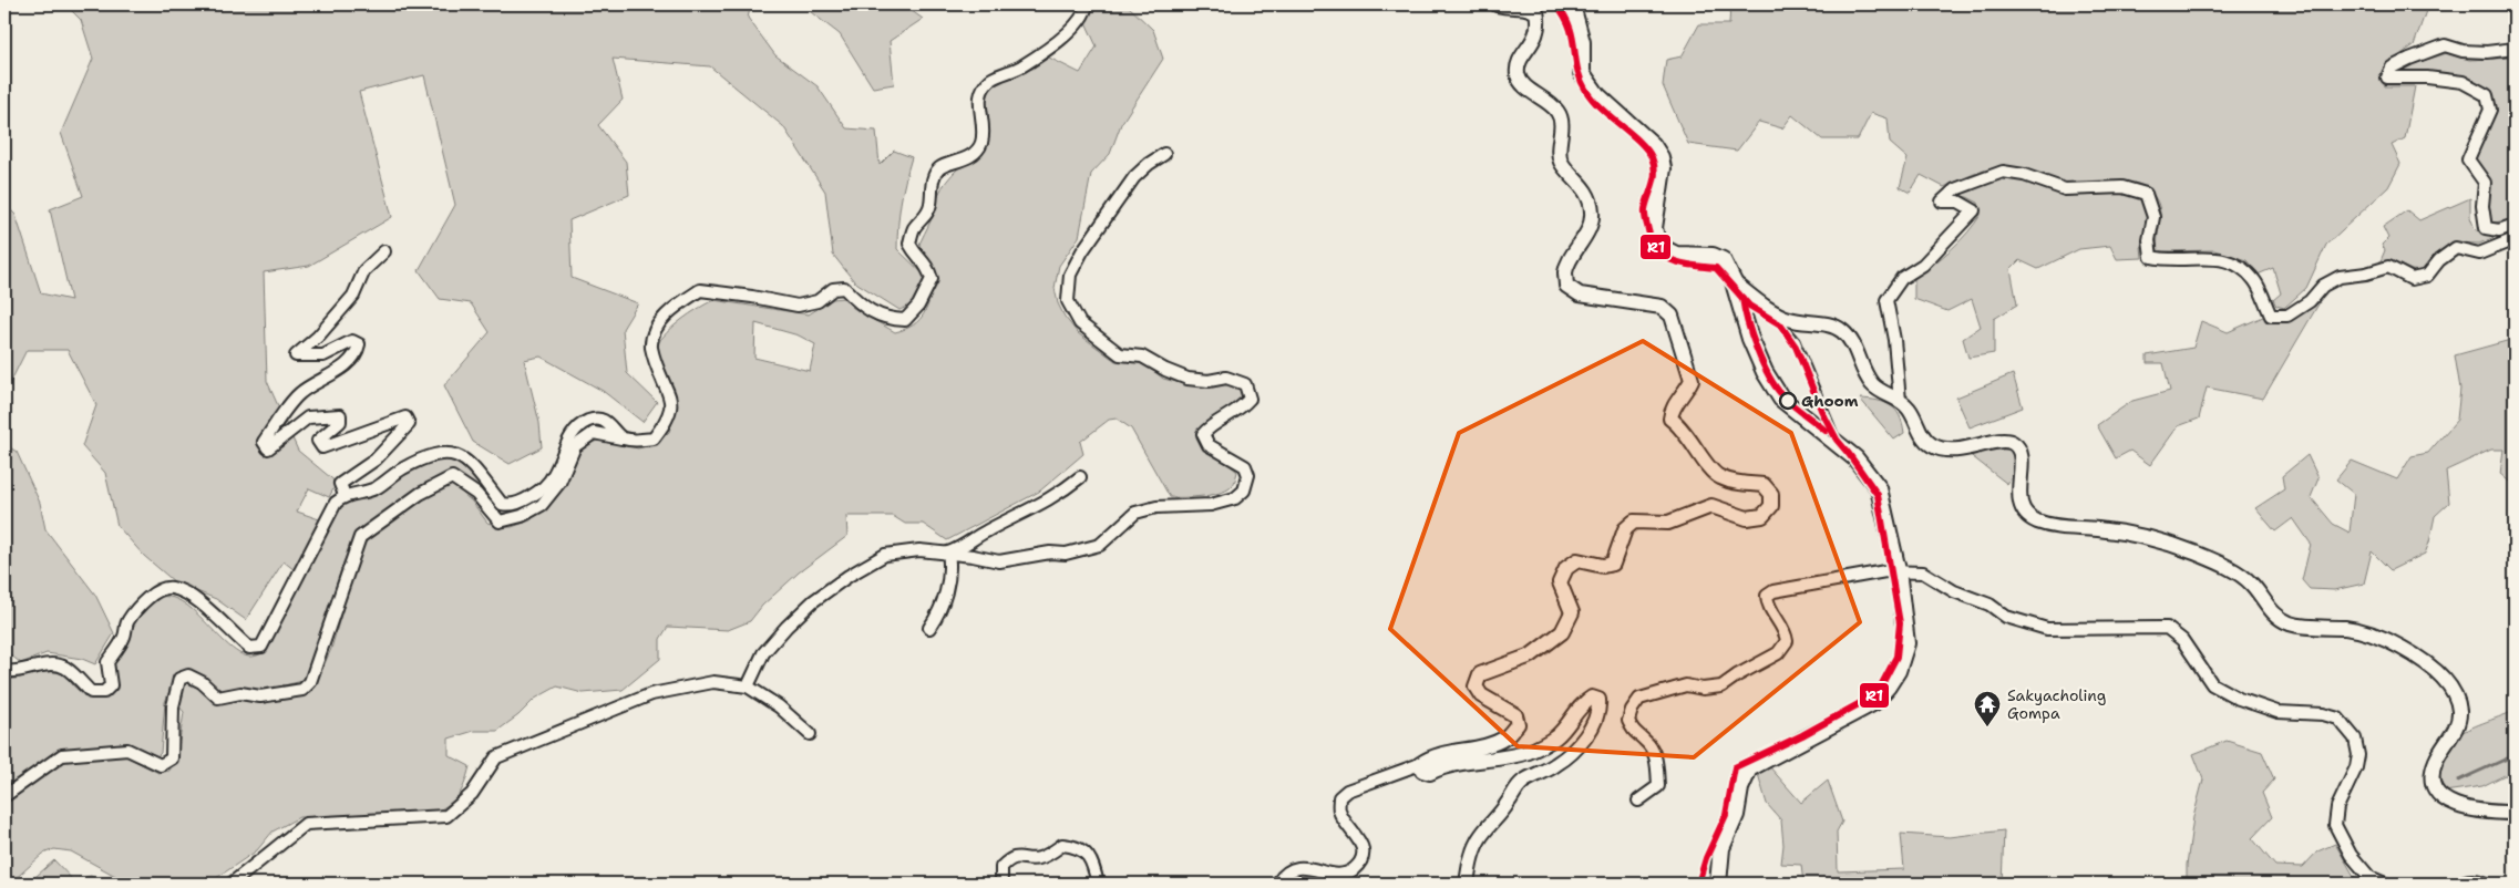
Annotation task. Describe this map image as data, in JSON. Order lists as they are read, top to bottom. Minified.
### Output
{"places":{"other":["Ghoom"],"temple":["Sakyacholing Gompa"]},"lines":["transit line R1"]}
